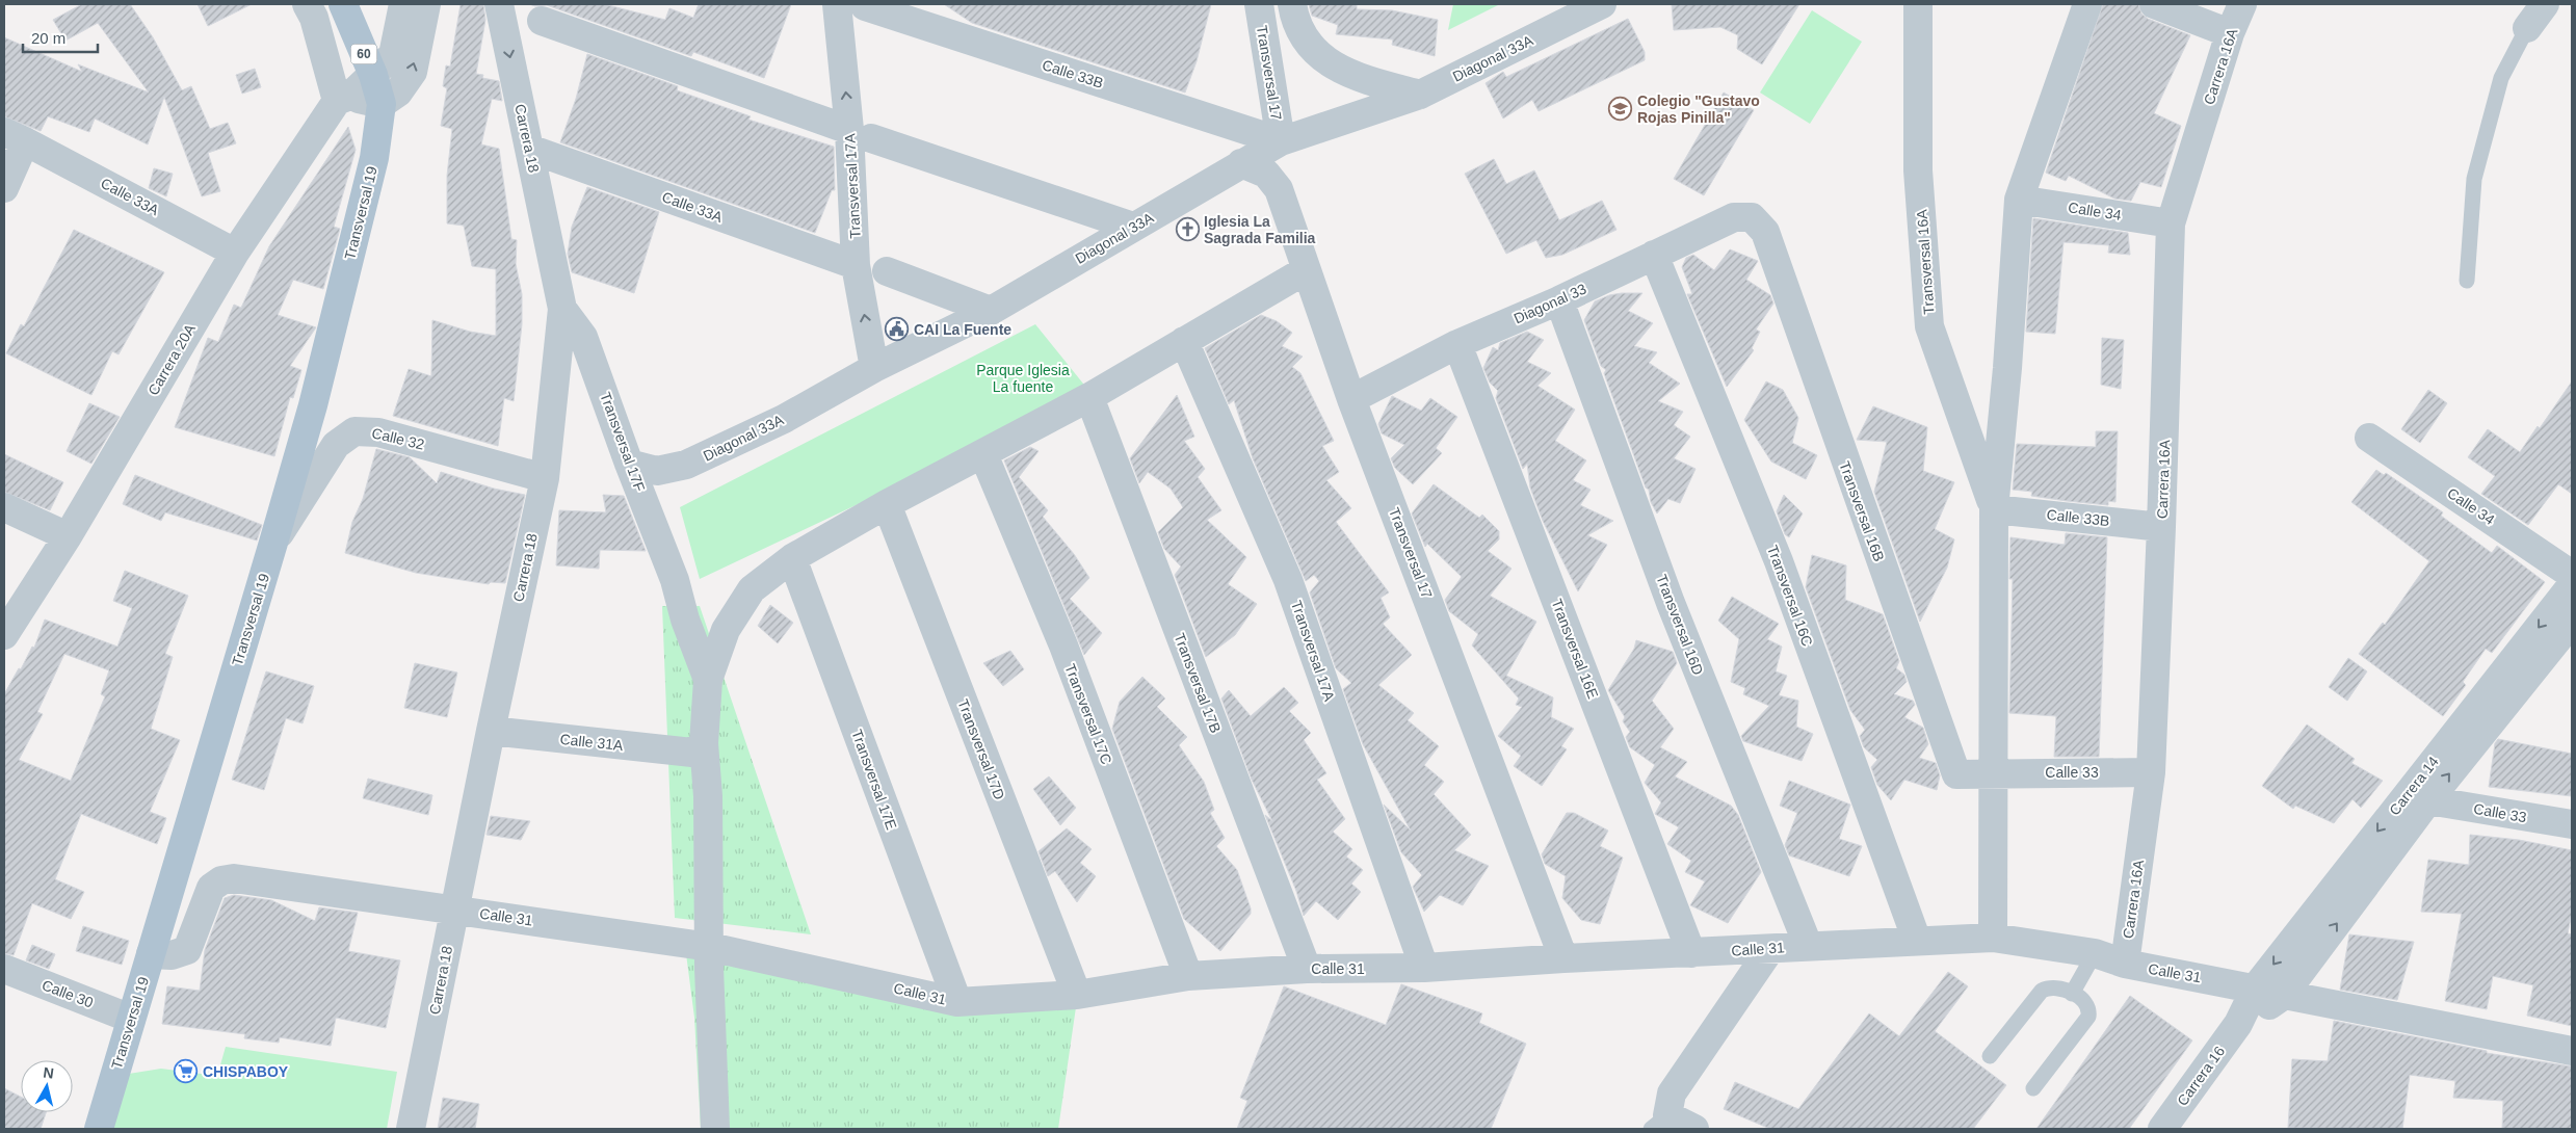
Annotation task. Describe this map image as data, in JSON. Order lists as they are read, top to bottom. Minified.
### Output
{"streets":{"main road":["60","Transversal 19"],"street":["Diagonal 33A","Carrera 16A","Transversal 17","Calle 33B","Carrera 18","Transversal 17A","Calle 33A","Calle 34","Transversal 16A","Diagonal 33","Carrera 20A","Calle 32","Transversal 17F","Transversal 16B","Transversal 16C","Transversal 16D","Transversal 16E","Transversal 17B","Transversal 17C","Calle 31A","Transversal 17D","Calle 33","Transversal 17E","Carrera 14","Calle 31","Calle 30","Carrera 16"]},"crossings":[["60","Transversal 19"],["60","Carrera 20A"],["Diagonal 33A","Transversal 17"],["Diagonal 33A","Calle 33B"],["Diagonal 33A","Transversal 17A"],["Diagonal 33A","Transversal 17F"],["Carrera 16A","Calle 33B"],["Carrera 16A","Calle 34"],["Carrera 16A","Calle 33"],["Carrera 16A","Calle 31"],["Transversal 17","Calle 33B"],["Transversal 17","Diagonal 33"],["Transversal 17","Calle 31"],["Calle 33B","Transversal 16A"],["Carrera 18","Calle 33A"],["Carrera 18","Calle 32"],["Carrera 18","Transversal 17F"],["Carrera 18","Calle 31A"],["Carrera 18","Calle 31"],["Transversal 17A","Calle 33A"],["Transversal 17A","Calle 31"],["Calle 33A","Carrera 20A"],["Transversal 19","Calle 32"],["Transversal 19","Calle 31"],["Transversal 19","Calle 30"],["Diagonal 33","Transversal 16B"],["Diagonal 33","Transversal 16C"],["Diagonal 33","Transversal 16D"],["Diagonal 33","Transversal 16E"],["Transversal 16B","Calle 33"],["Transversal 16C","Calle 31"],["Transversal 16D","Calle 31"],["Transversal 16E","Calle 31"],["Transversal 17B","Calle 31"],["Transversal 17C","Calle 31"],["Transversal 17D","Calle 31"],["Calle 33","Carrera 14"],["Transversal 17E","Calle 31"],["Carrera 14","Calle 31"],["Carrera 14","Carrera 16"],["Calle 31","Carrera 16"]],"parks":["Parque Iglesia La fuente"],"places":{"school or university":["Colegio \"Gustavo Rojas Pinilla\""],"church":["Iglesia La Sagrada Familia"],"public building":["CAI La Fuente"],"supermarket":["CHISPABOY"]},"scale_bar":"20 m","north":"top"}
